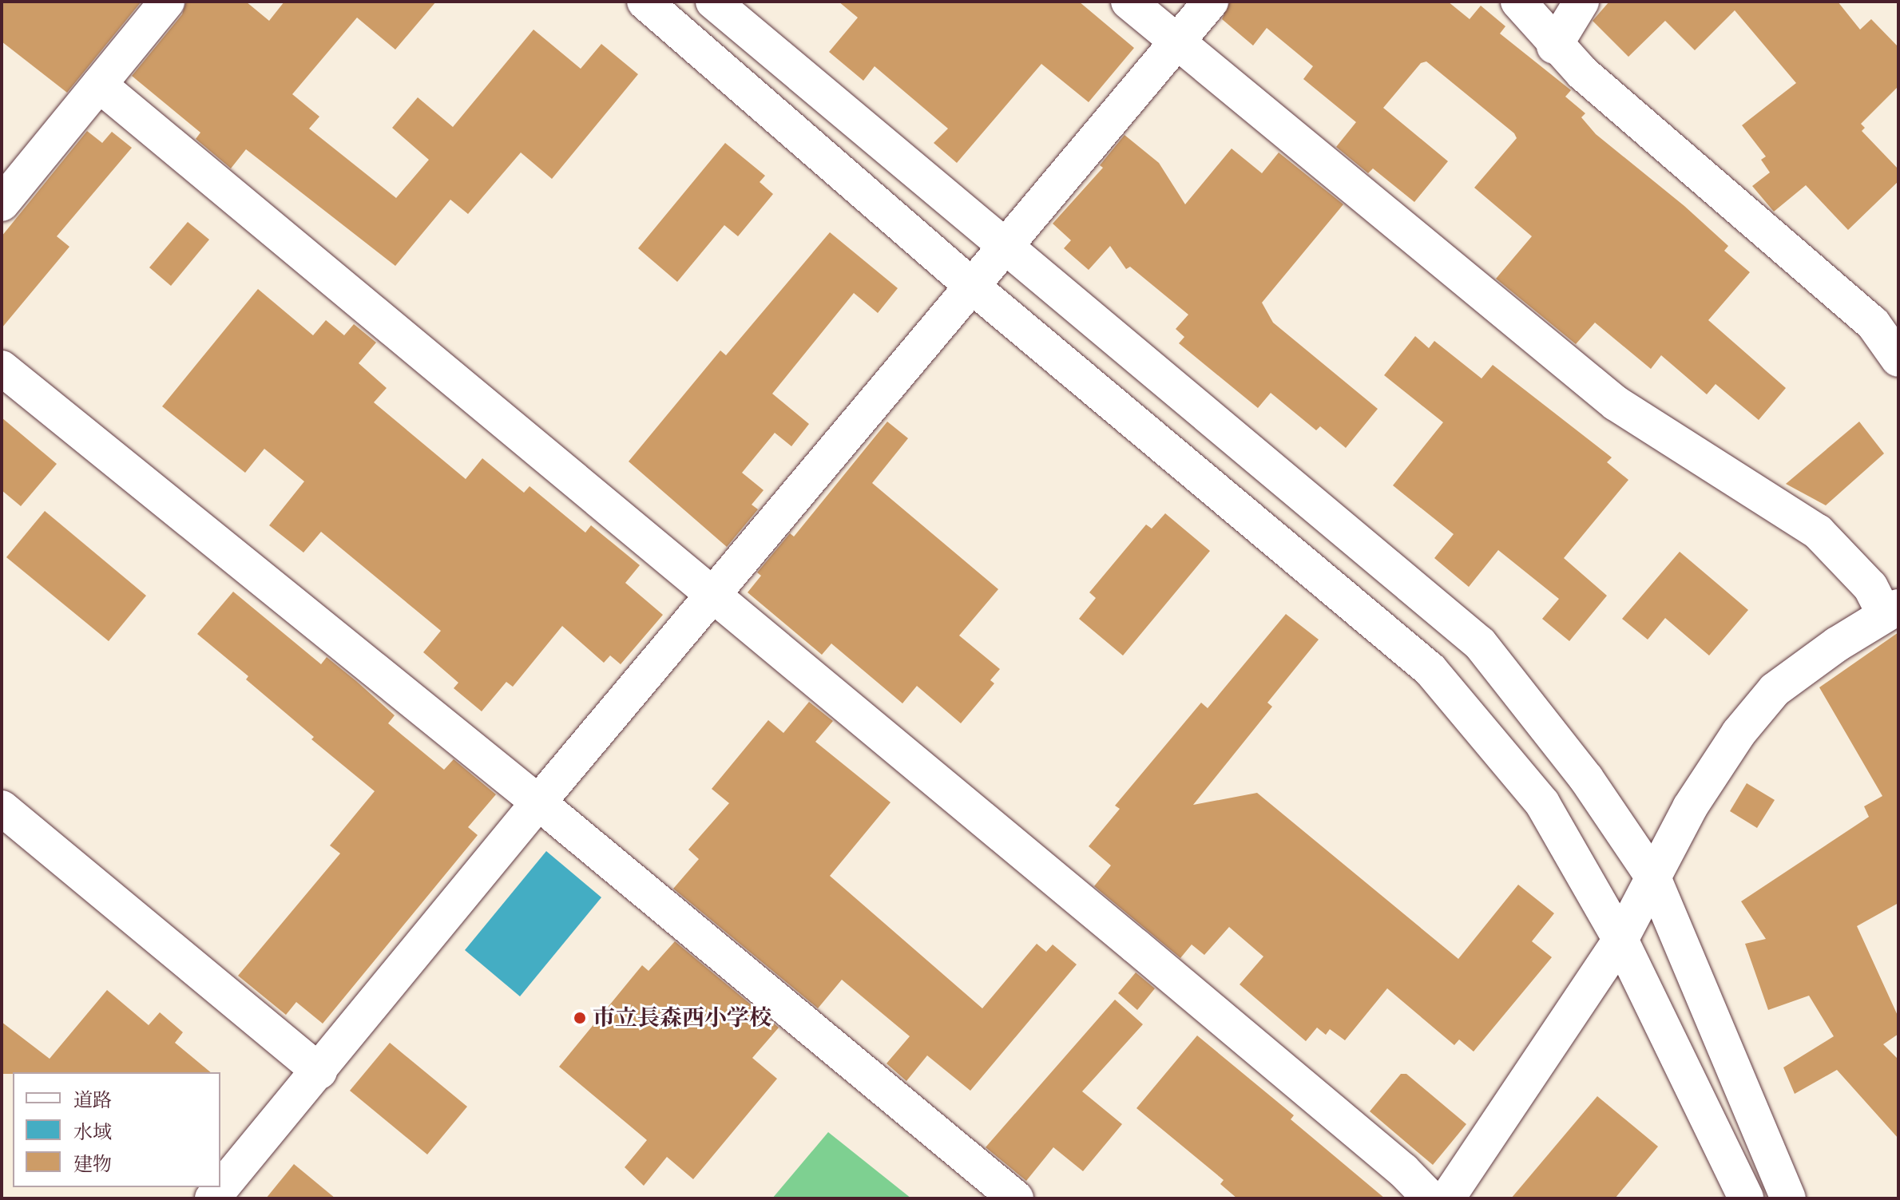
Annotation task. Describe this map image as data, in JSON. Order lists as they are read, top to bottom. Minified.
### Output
{"places":["市立長森西小学校"],"legend":["道路","水域","建物"]}
